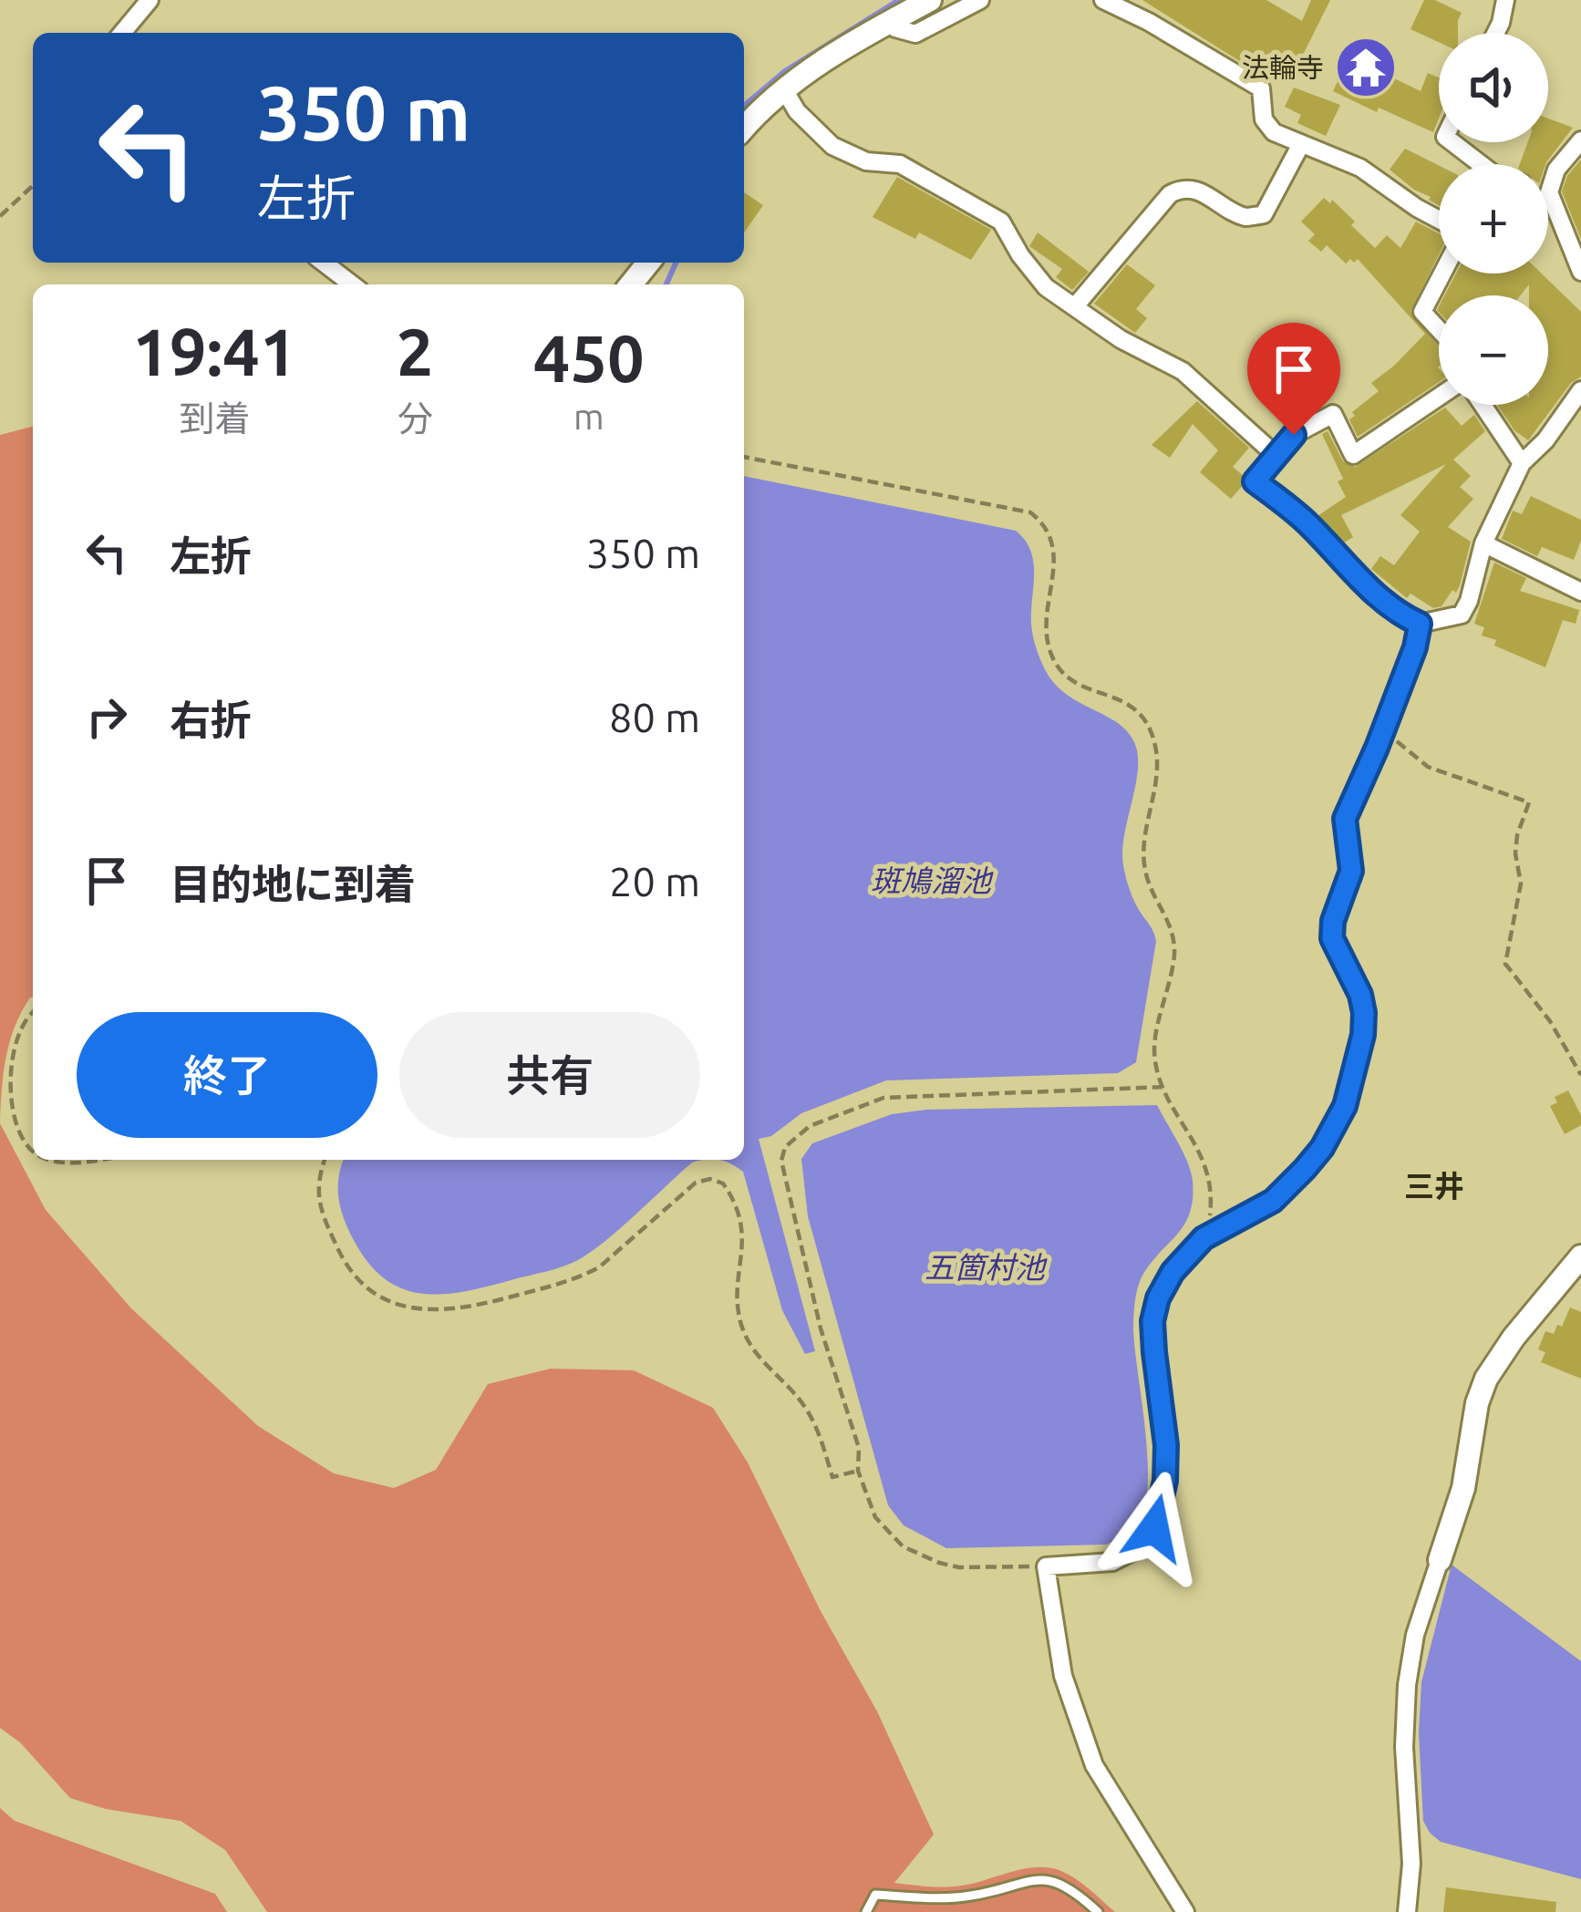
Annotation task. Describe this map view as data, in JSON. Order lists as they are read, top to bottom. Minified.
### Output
{"districts":["三井"],"water":["斑鳩溜池","五箇村池"],"places":{"temple":["法輪寺"]},"page":{"map_buttons":["+","−"],"turn":["350 m","左折"],"eta":["19:41","到着","2","分","450","m"],"list":[{"name":"左折","value":"350 m"},{"name":"右折","value":"80 m"},{"name":"目的地に到着","value":"20 m"}],"buttons":["終了","共有"]}}
